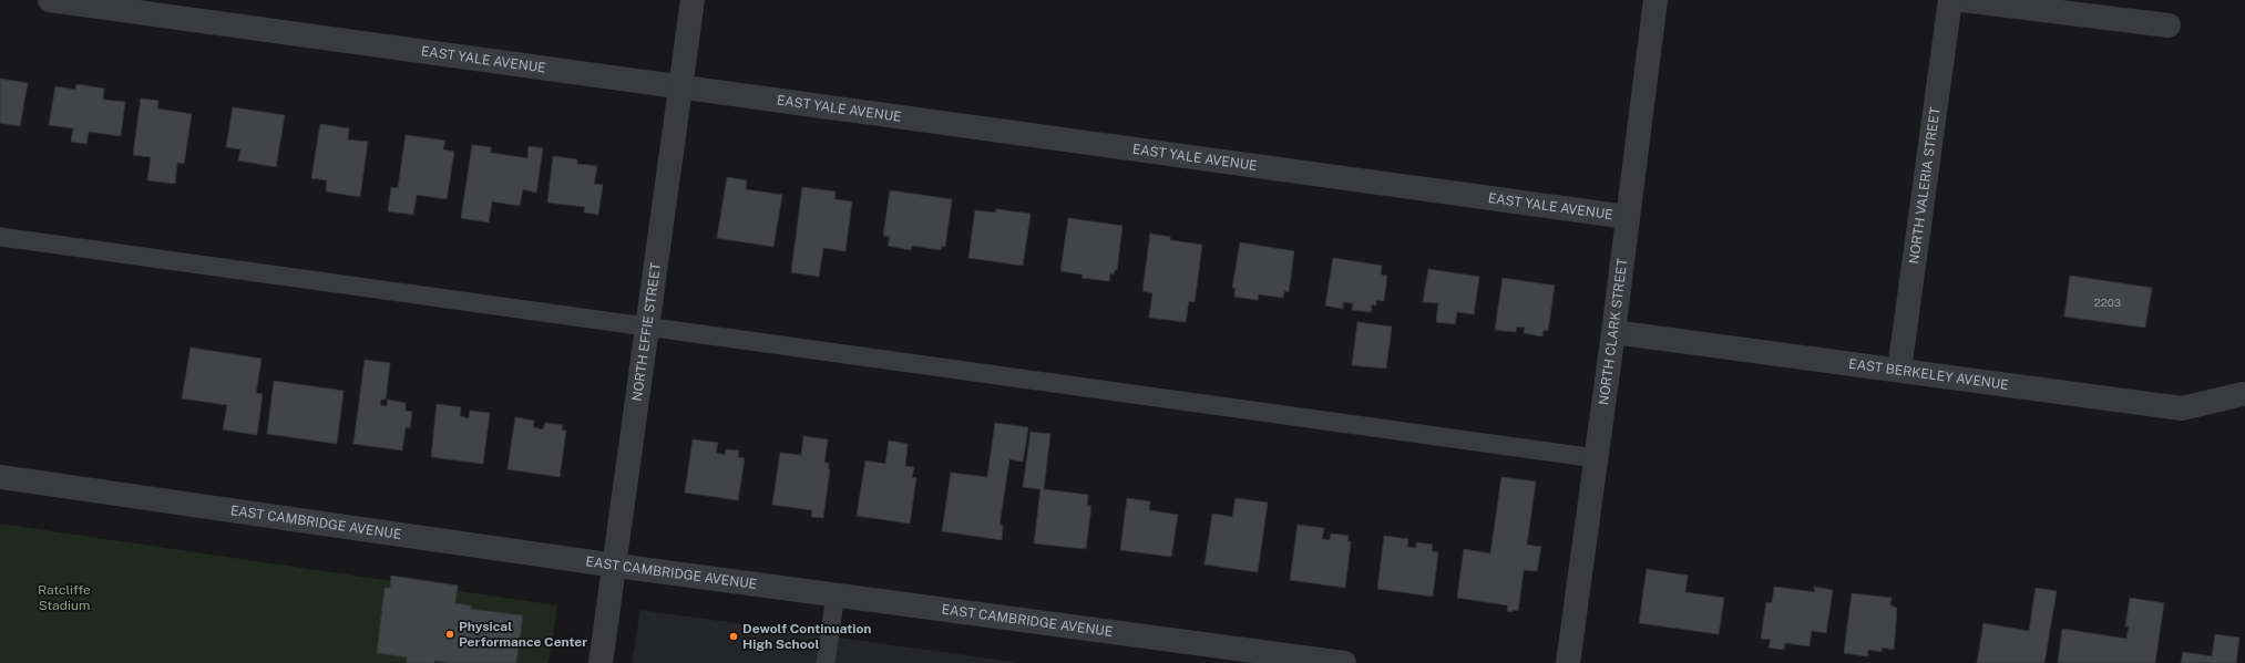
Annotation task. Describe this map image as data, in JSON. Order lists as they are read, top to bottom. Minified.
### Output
{"streets":{"street":["EAST YALE AVENUE","NORTH VALERIA STREET","NORTH EFFIE STREET","NORTH CLARK STREET","EAST BERKELEY AVENUE","EAST CAMBRIDGE AVENUE"]},"crossings":[["EAST YALE AVENUE","NORTH EFFIE STREET"],["EAST YALE AVENUE","NORTH CLARK STREET"],["NORTH VALERIA STREET","EAST BERKELEY AVENUE"],["NORTH EFFIE STREET","EAST CAMBRIDGE AVENUE"],["NORTH CLARK STREET","EAST BERKELEY AVENUE"]],"parks":["Ratcliffe Stadium"],"places":["Physical Performance Center","Dewolf Continuation High School"],"house_numbers":["2203"]}
